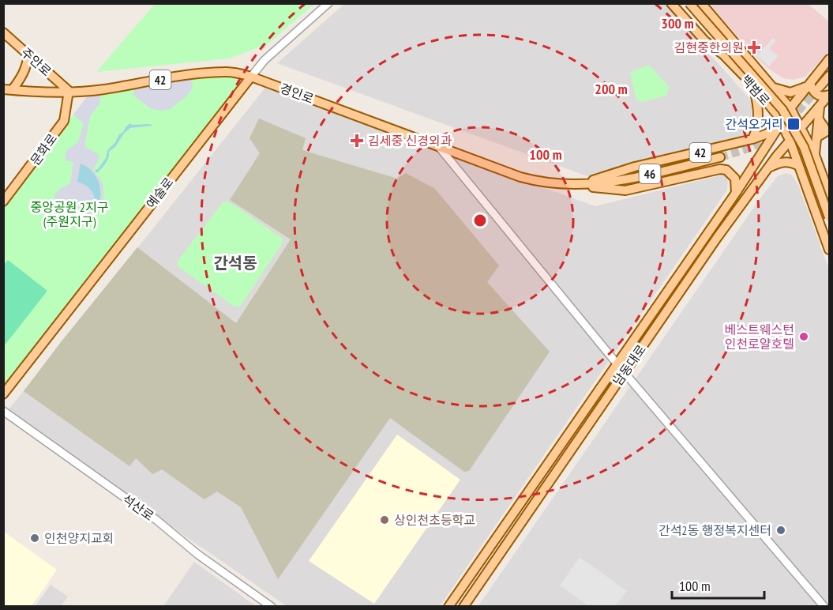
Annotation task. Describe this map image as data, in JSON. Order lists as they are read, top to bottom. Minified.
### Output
{"streets":{"main road":["주안로","42","백범로","경인로","문화로","46","예술로","남동대로"],"street":["석산로"]},"crossings":[["주안로","경인로"],["주안로","문화로"],["백범로","경인로"],["백범로","남동대로"],["경인로","문화로"],["경인로","예술로"]],"districts":["간석동"],"parks":["중앙공원 2지구 (주원지구)"],"places":{"health":["김현중한의원","김세중 신경외과"],"transit":["간석오거리"],"other":["베스트웨스턴 인천로얄호텔","상인천초등학교","간석2동 행정복지센터","인천양지교회"]},"scale_bar":"100 m","rings":["300 m","200 m","100 m"]}
